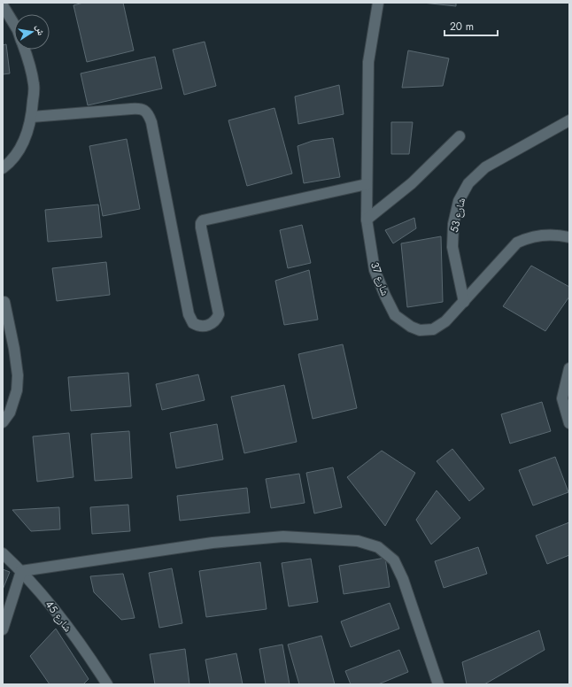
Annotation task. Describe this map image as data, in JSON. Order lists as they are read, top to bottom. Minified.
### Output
{"streets":{"street":["شارع 53","شارع 37","شارع 45"]},"crossings":[["شارع 53","شارع 37"]],"scale_bar":"20 m","north":"right"}
